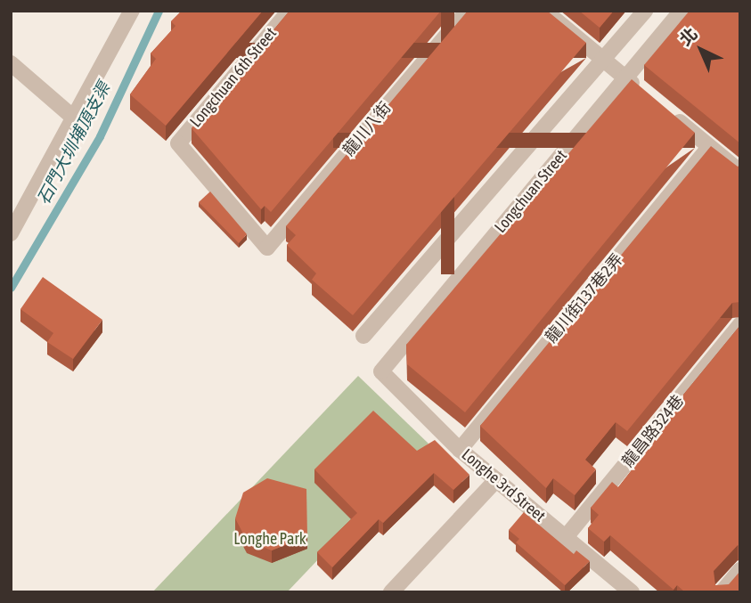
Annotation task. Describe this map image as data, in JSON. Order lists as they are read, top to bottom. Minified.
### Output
{"streets":{"lane":["Longchuan 6th Street","龍川八街","Longchuan Street","龍川街137巷2弄","龍昌路324巷","Longhe 3rd Street"]},"crossings":[["Longchuan 6th Street","龍川八街"],["Longchuan Street","Longhe 3rd Street"],["龍川街137巷2弄","Longhe 3rd Street"],["龍昌路324巷","Longhe 3rd Street"]],"water":["石門大圳埔頂支渠"],"parks":["Longhe Park"],"north":"top left"}
